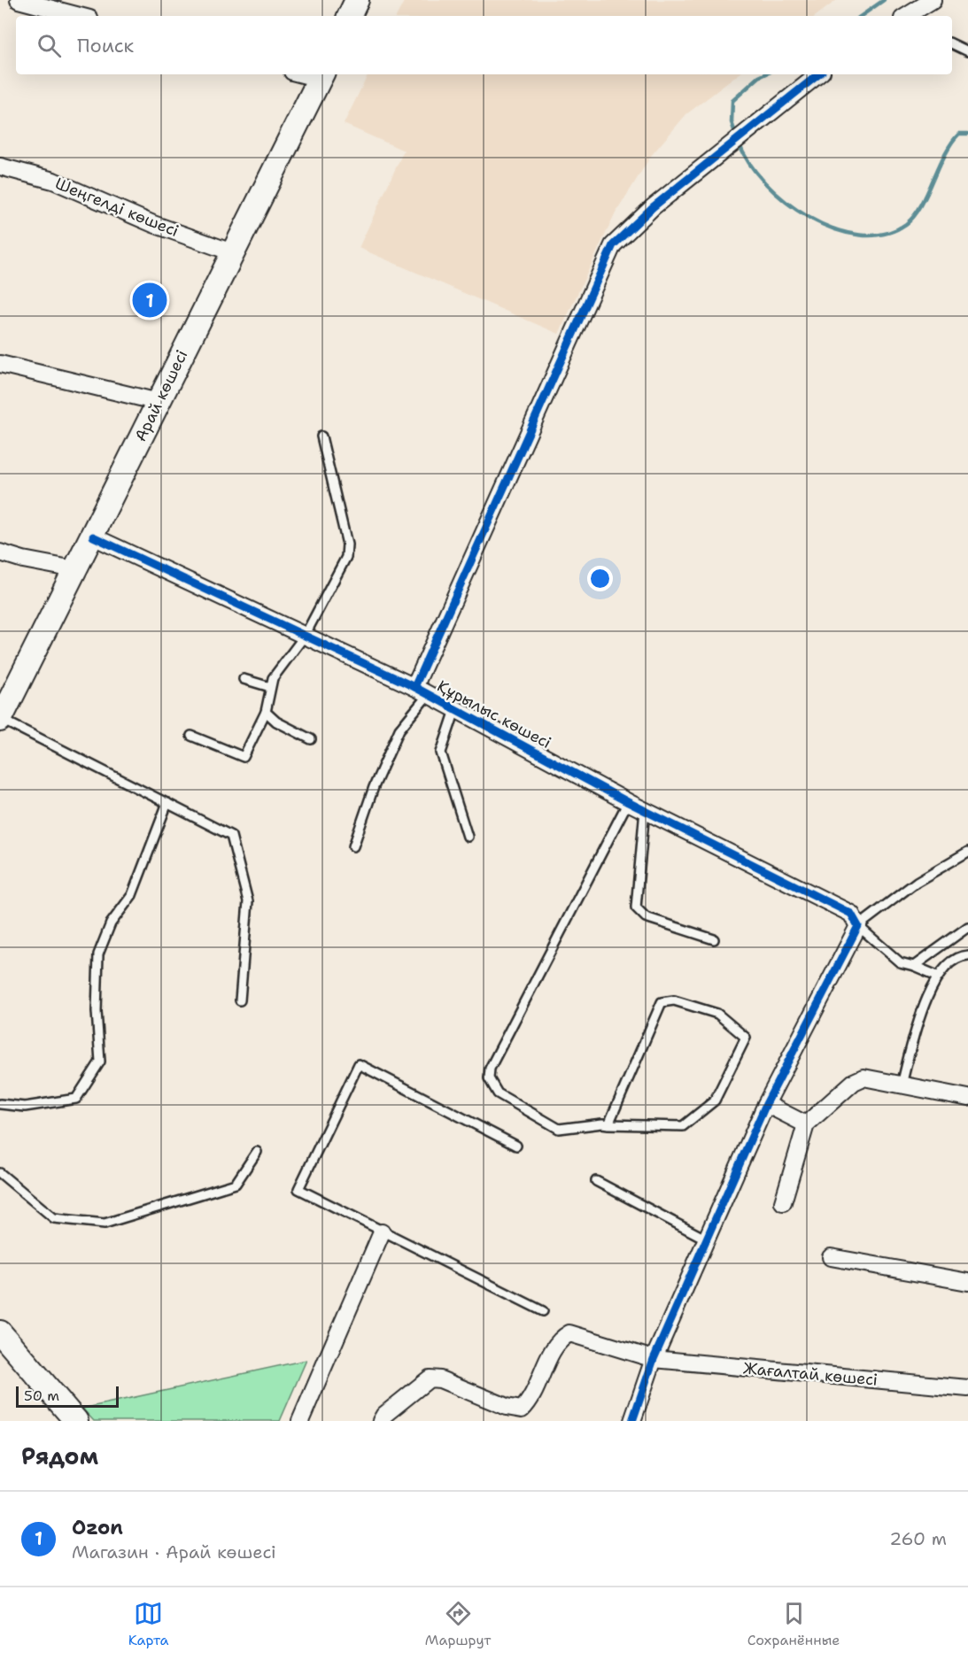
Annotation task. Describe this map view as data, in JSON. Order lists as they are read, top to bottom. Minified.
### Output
{"streets":{"main road":["Арай көшесі"],"street":["Шеңгелді көшесі","Құрылыс көшесі","Жағалтай көшесі"]},"crossings":[["Шеңгелді көшесі","Арай көшесі"],["Арай көшесі","Құрылыс көшесі"]],"scale_bar":"50 m","page":{"search":"Поиск","pins":"1","scale":"50 m","heading":"Рядом","list":[{"mark":"1","name":"Ozon","note":"Магазин · Арай көшесі","value":"260 m"}],"nav":["Карта","Маршрут","Сохранённые"]}}
